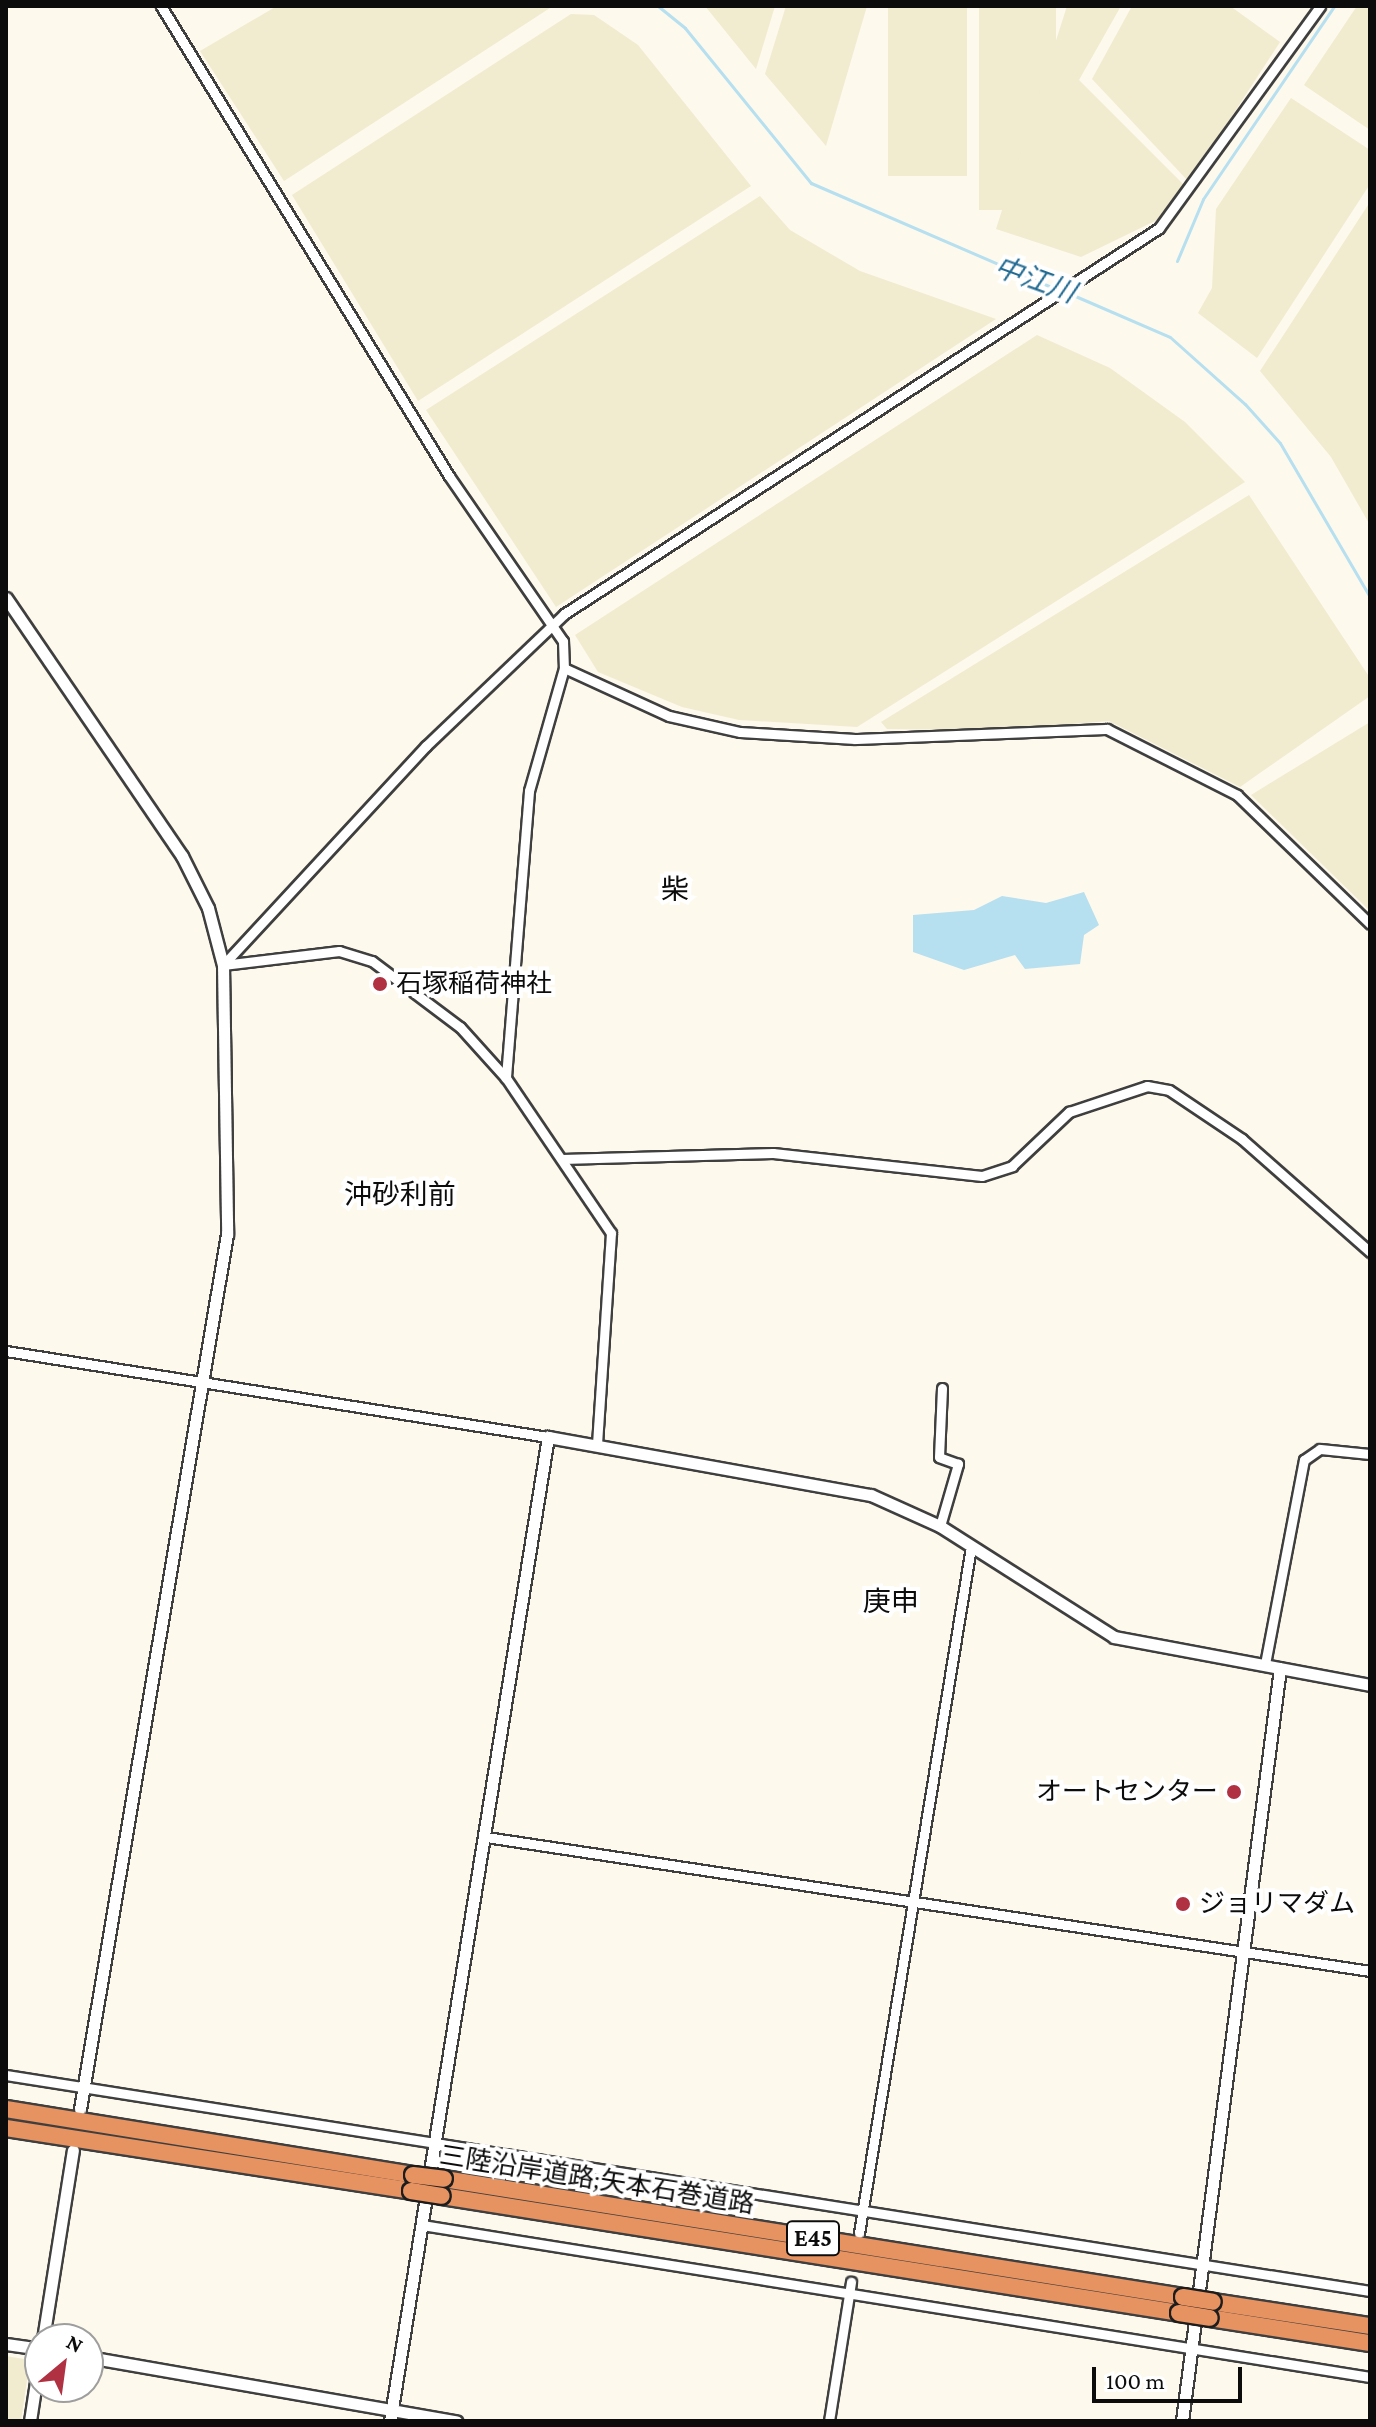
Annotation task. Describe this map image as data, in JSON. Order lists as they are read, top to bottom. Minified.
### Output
{"streets":{"highway":["三陸沿岸道路;矢本石巻道路","E45"]},"districts":["柴","沖砂利前","庚申"],"water":["中江川"],"places":["石塚稲荷神社","オートセンター","ジョリマダム"],"scale_bar":"100 m","north":"top right"}
